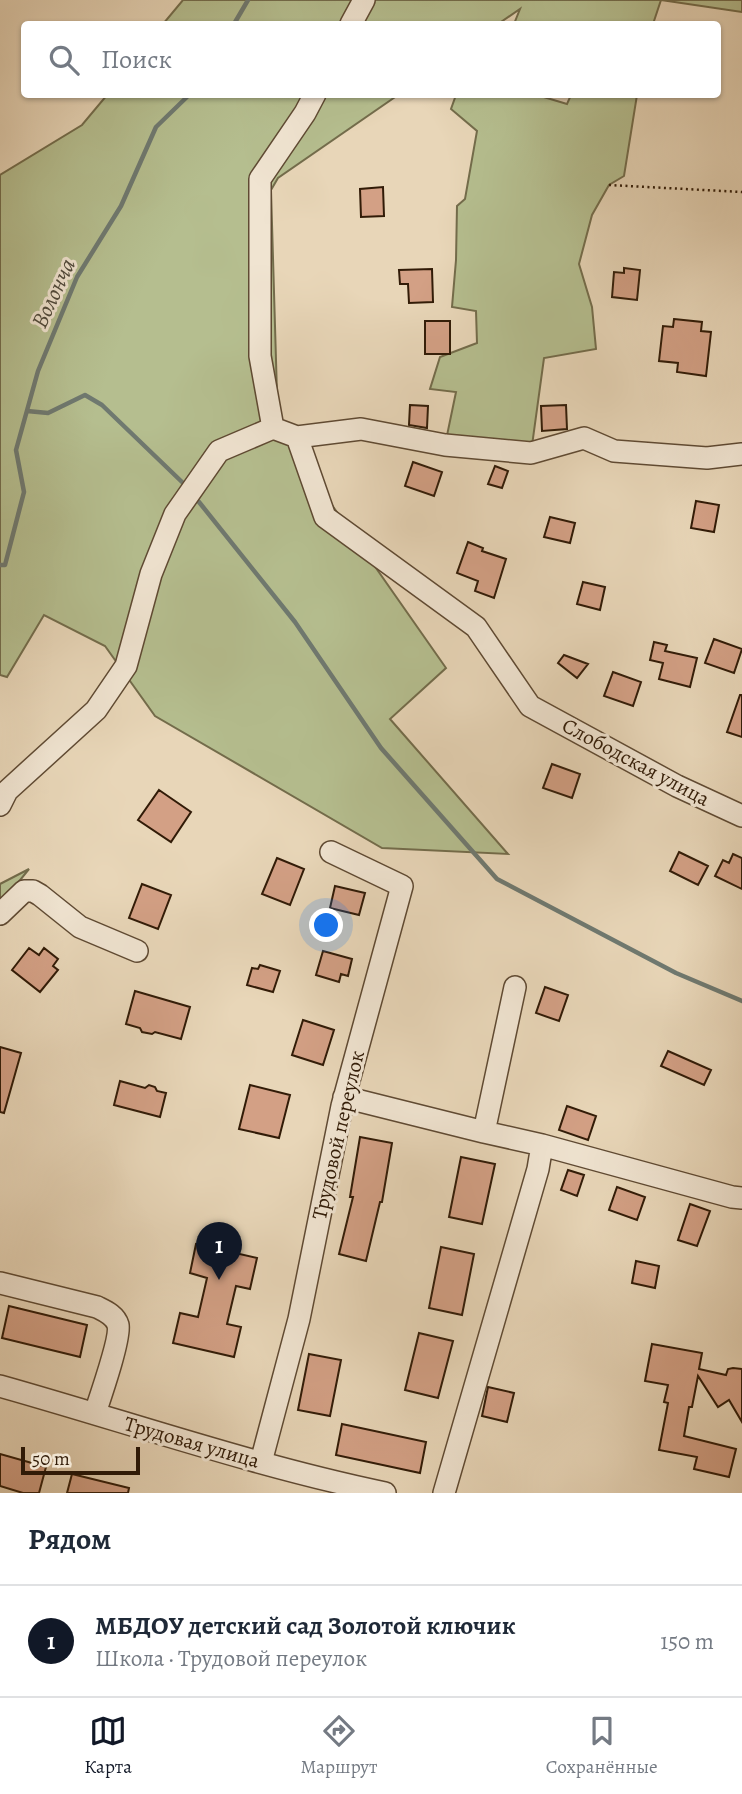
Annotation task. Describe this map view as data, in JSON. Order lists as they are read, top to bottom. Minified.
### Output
{"streets":{"street":["Слободская улица","Трудовой переулок","Трудовая улица"]},"crossings":[["Трудовой переулок","Трудовая улица"]],"water":["Волонча"],"scale_bar":"50 m","page":{"search":"Поиск","pins":"1","scale":"50 m","heading":"Рядом","list":[{"mark":"1","name":"МБДОУ детский сад Золотой ключик","note":"Школа · Трудовой переулок","value":"150 m"}],"nav":["Карта","Маршрут","Сохранённые"]}}
